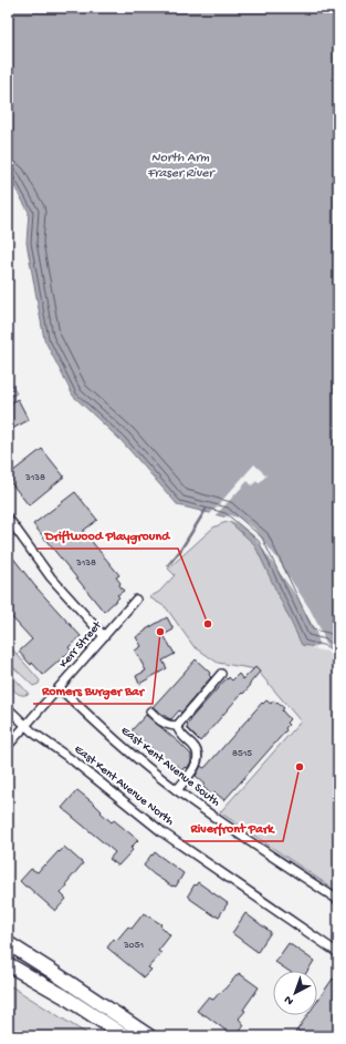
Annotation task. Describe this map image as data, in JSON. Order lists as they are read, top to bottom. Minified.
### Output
{"streets":{"street":["Kerr Street","East Kent Avenue South","East Kent Avenue North"]},"crossings":[["Kerr Street","East Kent Avenue South"],["Kerr Street","East Kent Avenue North"]],"water":["North Arm Fraser River"],"places":["Driftwood Playground","Romers Burger Bar","Riverfront Park"],"house_numbers":["3138","3138","8515","3051"],"north":"bottom left"}
